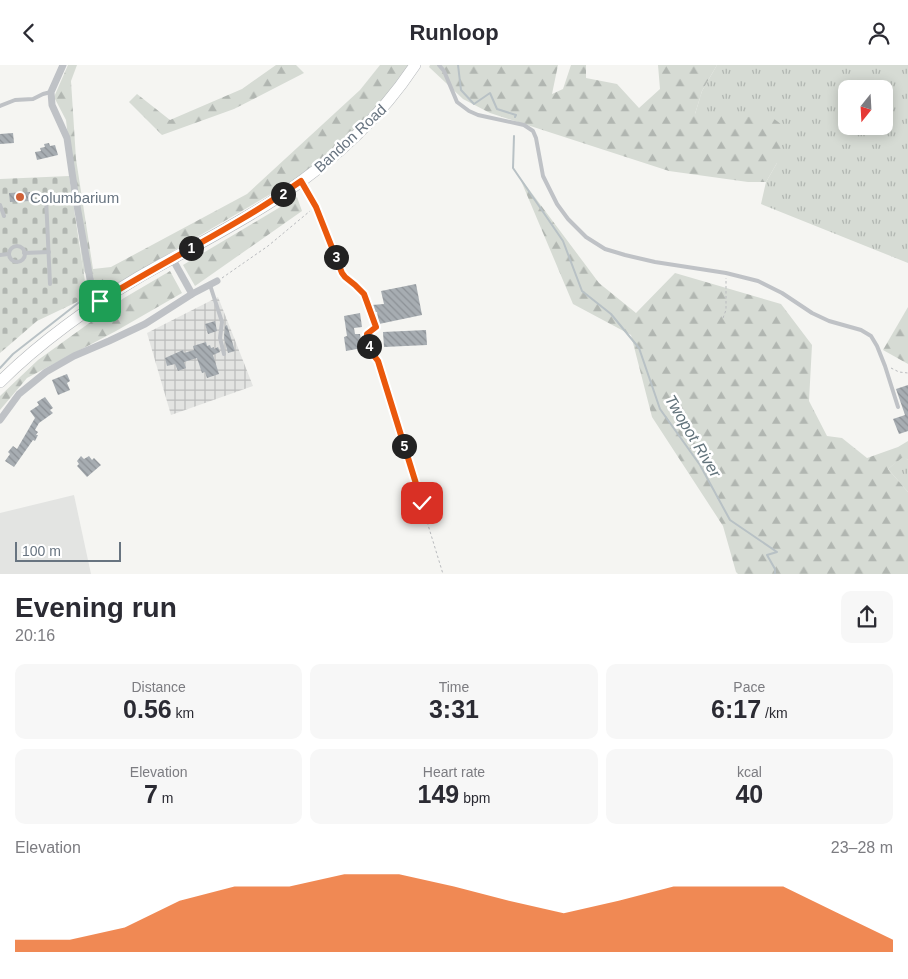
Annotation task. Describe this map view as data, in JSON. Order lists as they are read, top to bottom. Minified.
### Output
{"streets":{"main road":["Bandon Road"]},"water":["Twopot River"],"places":["Columbarium"],"scale_bar":"100 m","north":"bottom","page":{"header":"Runloop","pins":["2","1","3","4","5"],"scale":"100 m","heading":["Evening run","20:16"],"stats":[["Distance","0.56 km"],["Time","3:31"],["Pace","6:17 /km"],["Elevation","7 m"],["Heart rate","149 bpm"],["kcal","40"]],"chart":["Elevation","23–28 m"]}}
